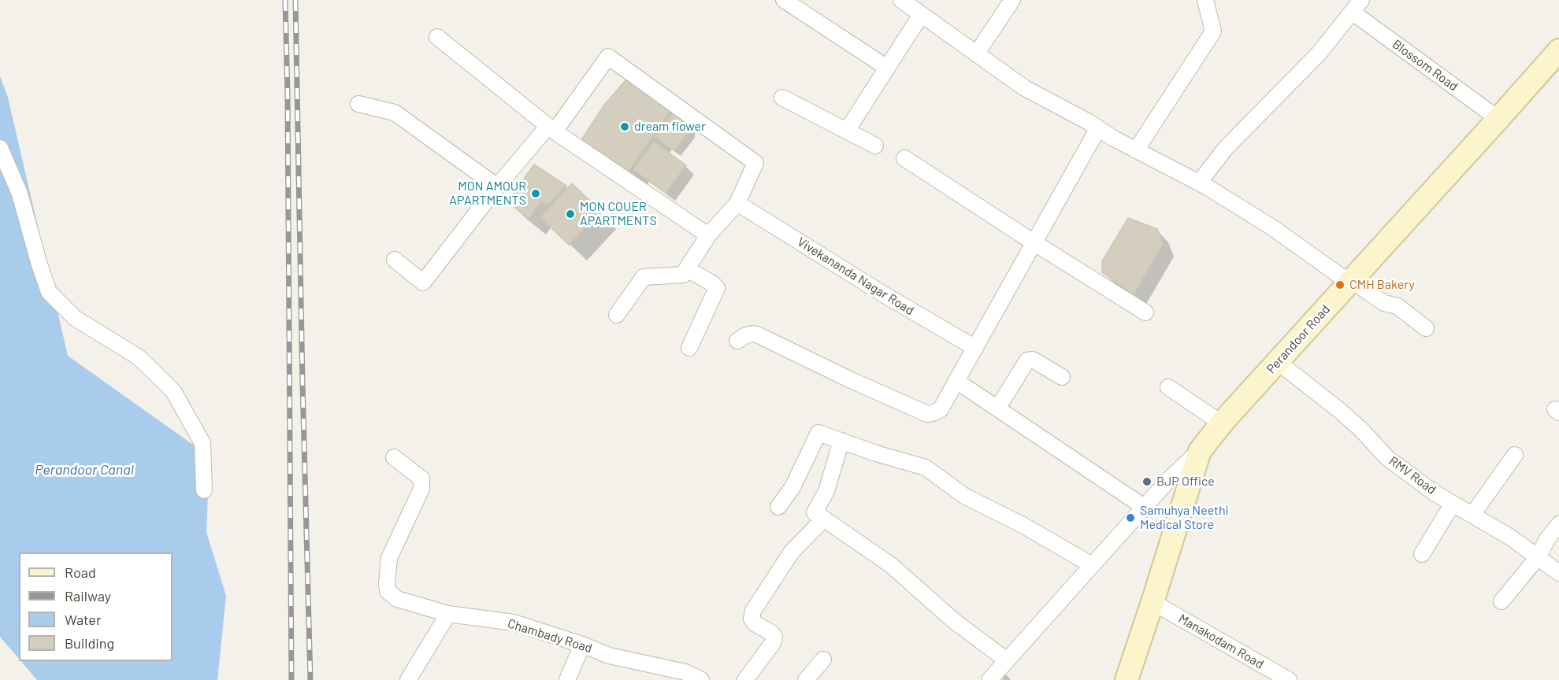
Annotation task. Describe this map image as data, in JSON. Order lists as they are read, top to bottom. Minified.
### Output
{"streets":{"main road":["Perandoor Road"],"street":["Blossom Road","Vivekananda Nagar Road","RMV Road","Chambady Road","Manakodam Road"]},"crossings":[["Blossom Road","Perandoor Road"],["Perandoor Road","RMV Road"],["Perandoor Road","Manakodam Road"]],"water":["Perandoor Canal"],"places":["dream flower","MON AMOUR APARTMENTS","MON COUER APARTMENTS","CMH Bakery","BJP Office","Samuhya Neethi Medical Store"],"legend":["Road","Railway","Water","Building"]}
